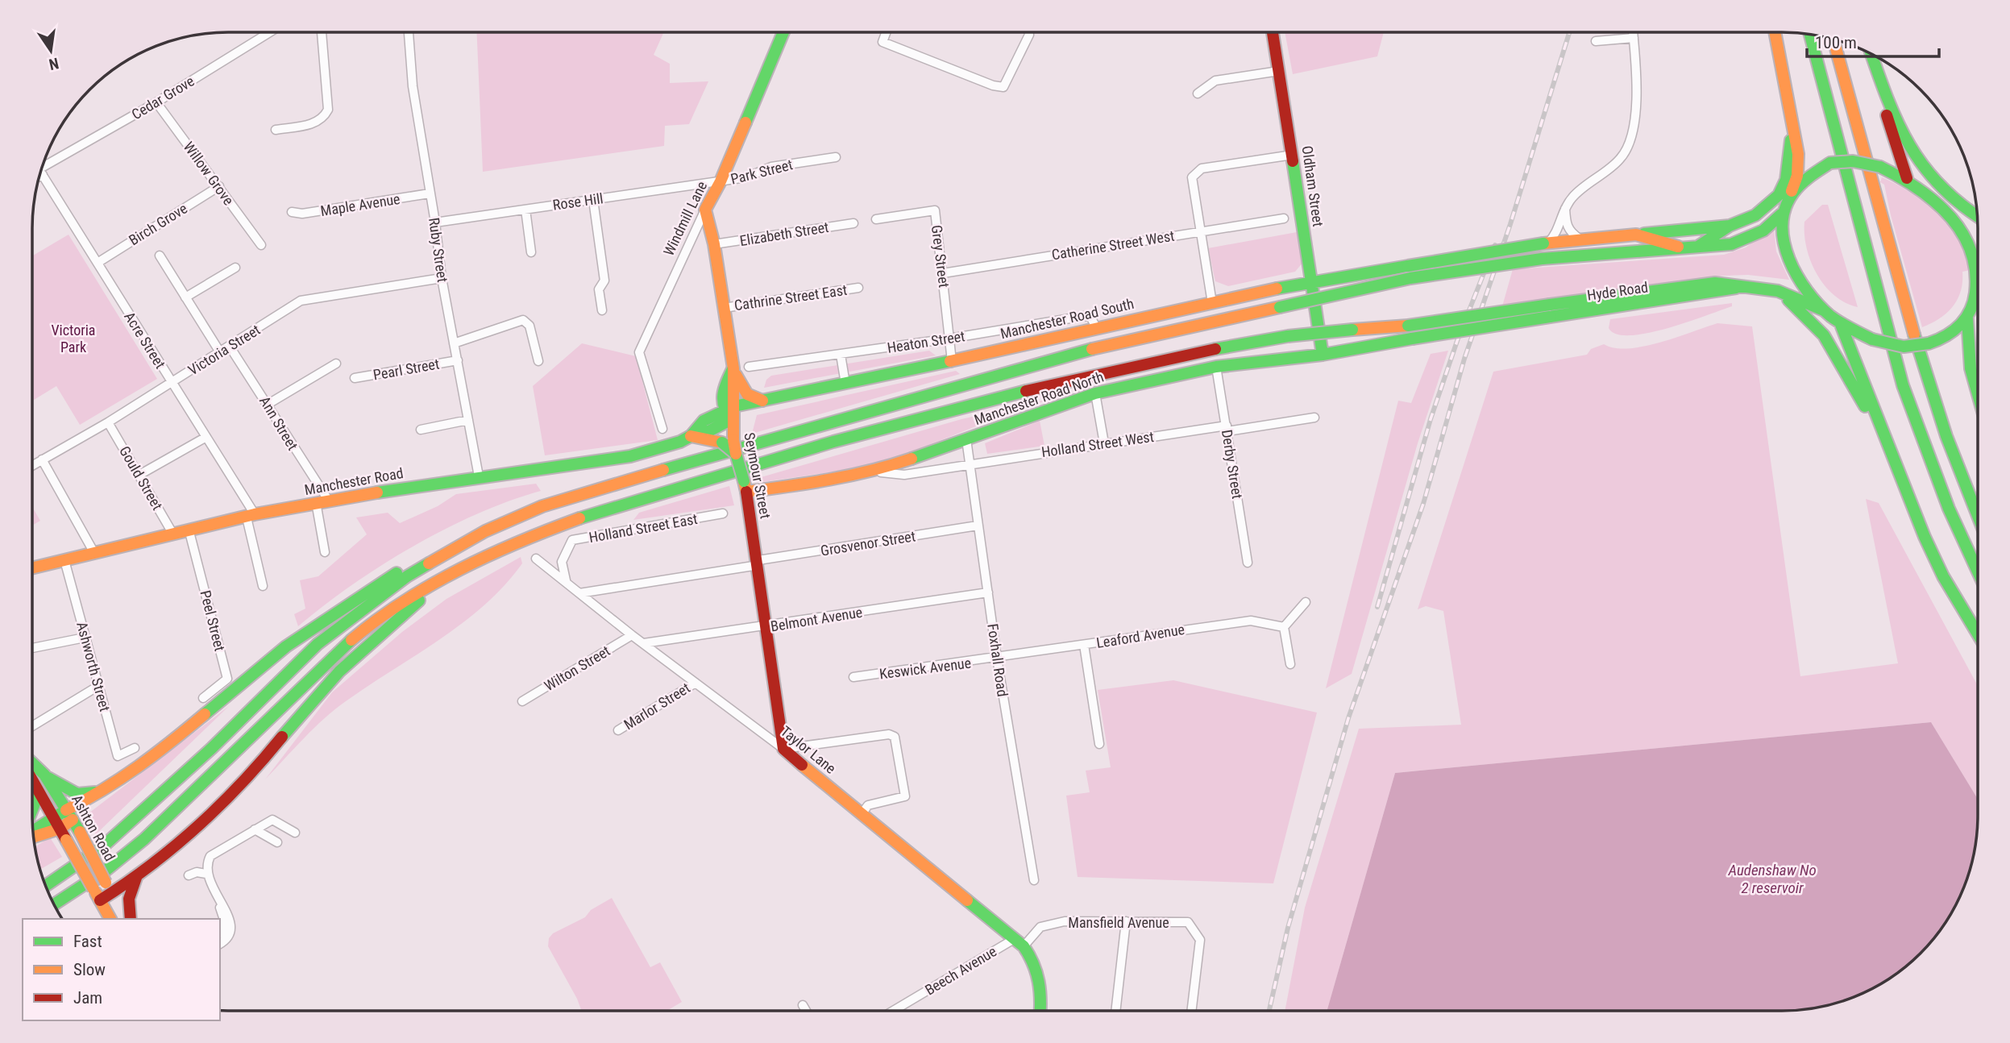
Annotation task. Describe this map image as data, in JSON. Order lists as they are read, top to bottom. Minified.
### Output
{"streets":{"main road":["Oldham Street","Windmill Lane","Hyde Road","Manchester Road South","Manchester Road North","Seymour Street","Manchester Road","Taylor Lane","Ashton Road"],"street":["Cedar Grove","Park Street","Willow Grove","Rose Hill","Maple Avenue","Birch Grove","Elizabeth Street","Catherine Street West","Ruby Street","Grey Street","Cathrine Street East","Acre Street","Heaton Street","Victoria Street","Pearl Street","Ann Street","Holland Street West","Derby Street","Gould Street","Holland Street East","Grosvenor Street","Belmont Avenue","Peel Street","Leaford Avenue","Foxhall Road","Ashworth Street","Wilton Street","Keswick Avenue","Marlor Street","Mansfield Avenue","Beech Avenue"]},"crossings":[["Cedar Grove","Willow Grove"],["Park Street","Rose Hill"],["Park Street","Windmill Lane"],["Willow Grove","Birch Grove"],["Oldham Street","Manchester Road South"],["Oldham Street","Manchester Road North"],["Rose Hill","Windmill Lane"],["Rose Hill","Ruby Street"],["Maple Avenue","Ruby Street"],["Windmill Lane","Seymour Street"],["Birch Grove","Acre Street"],["Elizabeth Street","Seymour Street"],["Catherine Street West","Grey Street"],["Ruby Street","Victoria Street"],["Ruby Street","Pearl Street"],["Ruby Street","Manchester Road"],["Grey Street","Manchester Road South"],["Grey Street","Heaton Street"],["Hyde Road","Manchester Road North"],["Cathrine Street East","Seymour Street"],["Manchester Road South","Heaton Street"],["Manchester Road South","Seymour Street"],["Manchester Road South","Manchester Road"],["Acre Street","Victoria Street"],["Acre Street","Manchester Road"],["Victoria Street","Ann Street"],["Victoria Street","Gould Street"],["Manchester Road North","Holland Street West"],["Manchester Road North","Derby Street"],["Manchester Road North","Seymour Street"],["Manchester Road North","Foxhall Road"],["Ann Street","Manchester Road"],["Holland Street West","Derby Street"],["Holland Street West","Foxhall Road"],["Seymour Street","Manchester Road"],["Seymour Street","Grosvenor Street"],["Seymour Street","Belmont Avenue"],["Seymour Street","Taylor Lane"],["Gould Street","Manchester Road"],["Manchester Road","Peel Street"],["Manchester Road","Ashworth Street"],["Holland Street East","Taylor Lane"],["Grosvenor Street","Foxhall Road"],["Grosvenor Street","Taylor Lane"],["Belmont Avenue","Foxhall Road"],["Belmont Avenue","Taylor Lane"],["Leaford Avenue","Foxhall Road"],["Leaford Avenue","Keswick Avenue"],["Foxhall Road","Keswick Avenue"],["Wilton Street","Taylor Lane"],["Marlor Street","Taylor Lane"],["Taylor Lane","Mansfield Avenue"],["Taylor Lane","Beech Avenue"],["Mansfield Avenue","Beech Avenue"]],"water":["Audenshaw No 2 reservoir"],"parks":["Victoria Park"],"legend":["Fast","Slow","Jam"],"scale_bar":"100 m","north":"bottom"}
